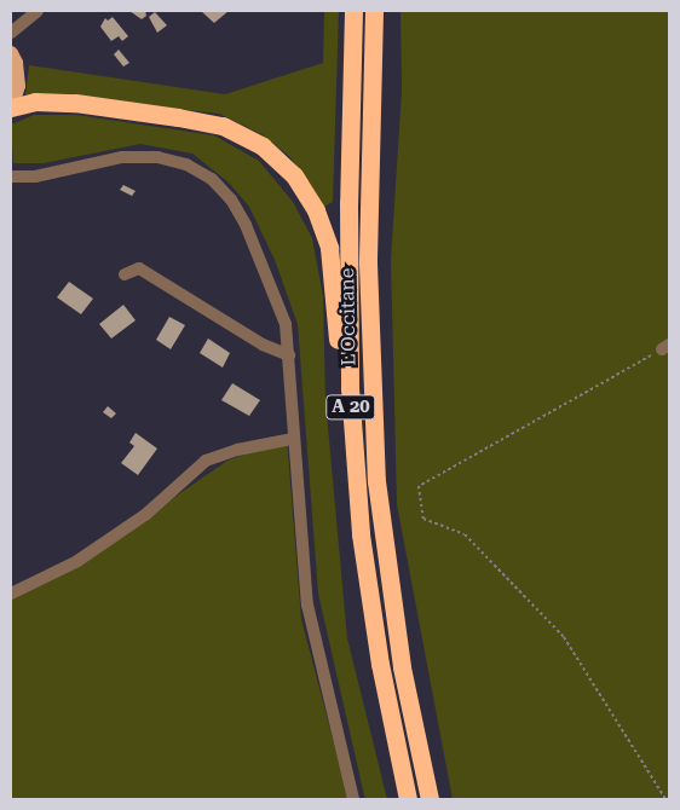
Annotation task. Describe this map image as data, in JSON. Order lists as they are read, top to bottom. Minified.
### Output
{"streets":{"highway":["L'Occitane","A 20"]}}
